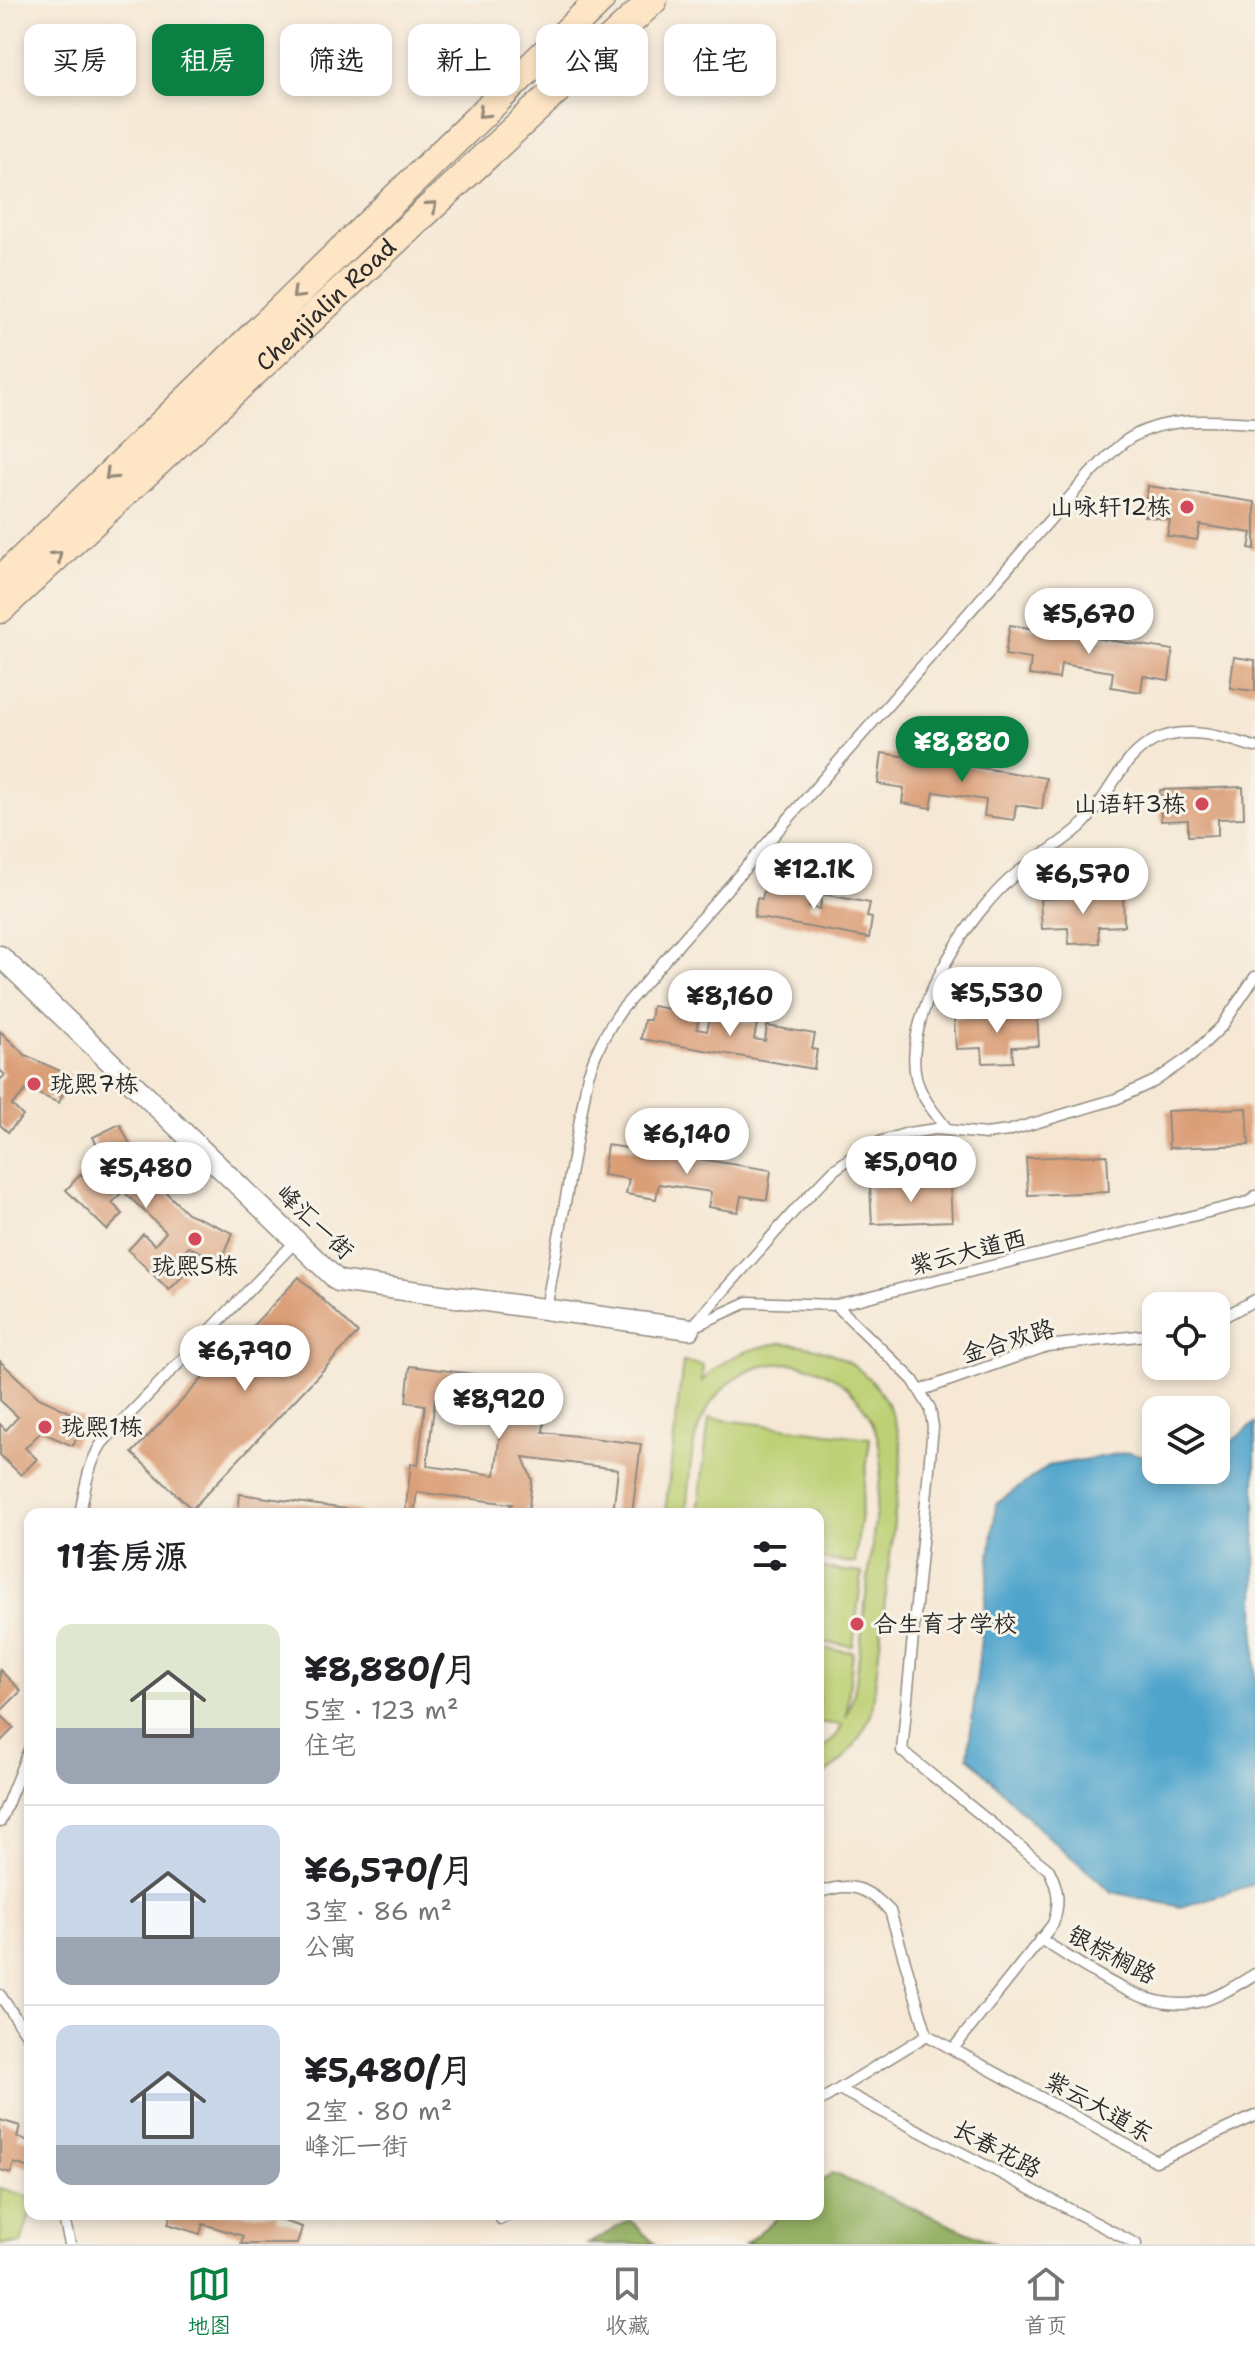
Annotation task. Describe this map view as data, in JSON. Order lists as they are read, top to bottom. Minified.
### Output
{"streets":{"main road":["Chenjialin Road"],"street":["峰汇一街"],"lane":["紫云大道西","金合欢路","银棕榈路","紫云大道东","长春花路"]},"crossings":[["峰汇一街","紫云大道西"]],"places":["山咏轩12栋","山语轩3栋","珑熙7栋","珑熙5栋","珑熙1栋","合生育才学校"],"page":{"chip":["买房","租房","筛选","新上","公寓","住宅"],"price":["¥5,670","¥8,880","¥12.1K","¥6,570","¥5,530","¥8,160","¥6,140","¥5,090","¥5,480","¥6,790","¥8,920"],"heading":"11套房源","list":[{"name":"¥8,880/月","note":"5室 · 123 m² · 住宅"},{"name":"¥6,570/月","note":"3室 · 86 m² · 公寓"},{"name":"¥5,480/月","note":"2室 · 80 m² · 峰汇一街"}],"tabs":["地图","收藏","首页"]}}
